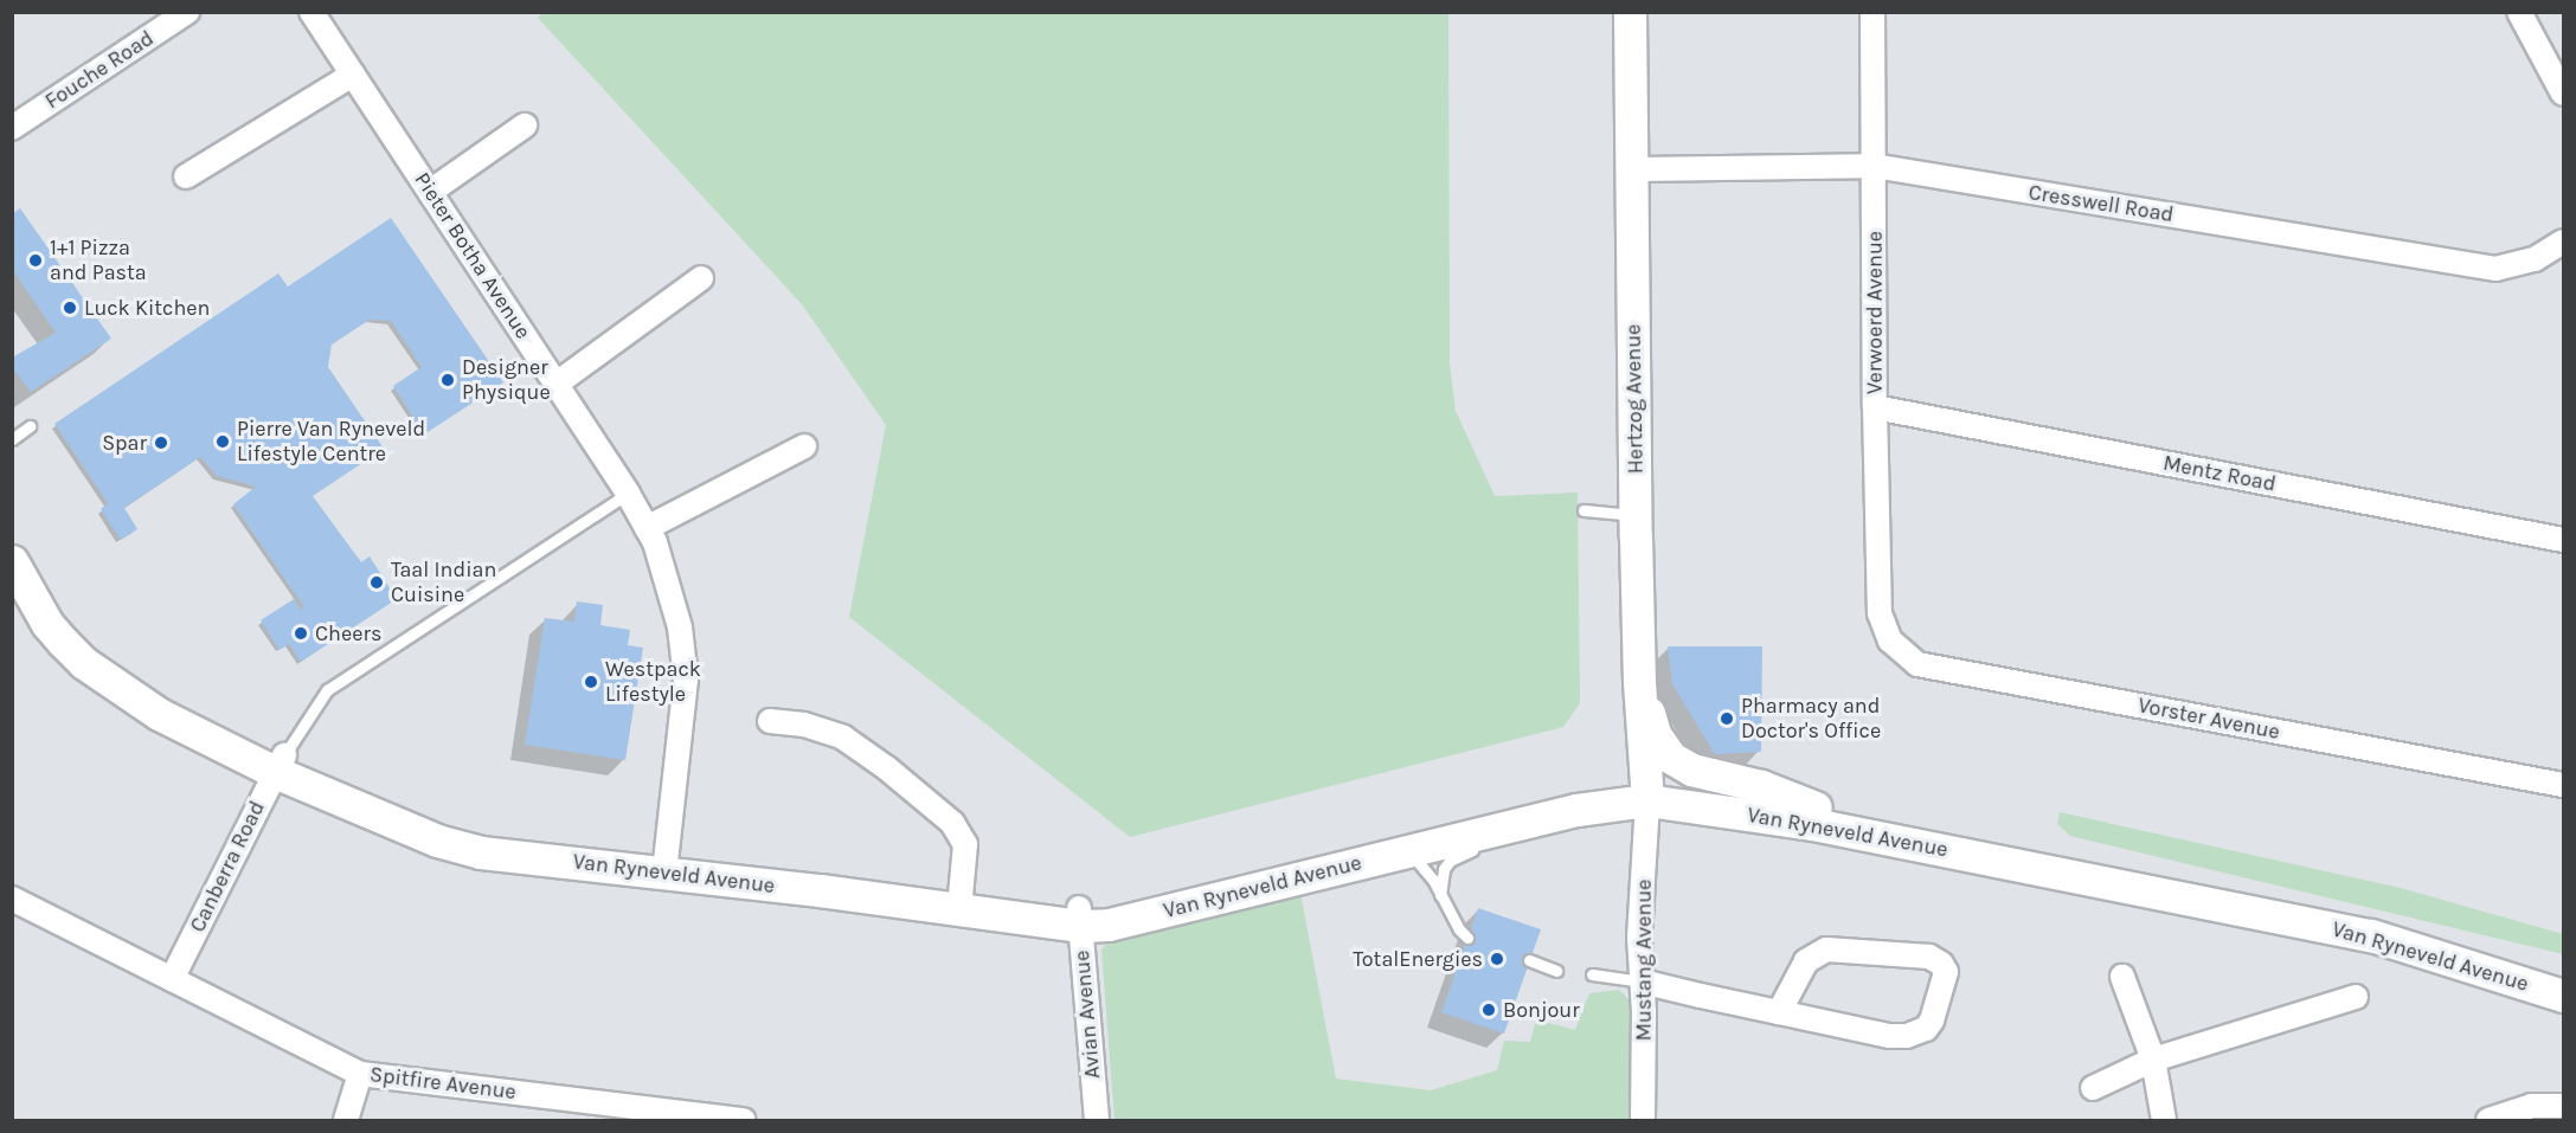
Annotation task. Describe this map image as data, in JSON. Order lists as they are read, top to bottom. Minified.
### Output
{"streets":{"main road":["Hertzog Avenue","Van Ryneveld Avenue"],"street":["Fouche Road","Cresswell Road","Pieter Botha Avenue","Verwoerd Avenue","Mentz Road","Vorster Avenue","Canberra Road","Mustang Avenue","Avian Avenue","Spitfire Avenue"]},"crossings":[["Cresswell Road","Verwoerd Avenue"],["Cresswell Road","Hertzog Avenue"],["Pieter Botha Avenue","Van Ryneveld Avenue"],["Verwoerd Avenue","Mentz Road"],["Verwoerd Avenue","Vorster Avenue"],["Hertzog Avenue","Van Ryneveld Avenue"],["Hertzog Avenue","Mustang Avenue"],["Van Ryneveld Avenue","Canberra Road"],["Van Ryneveld Avenue","Mustang Avenue"],["Van Ryneveld Avenue","Avian Avenue"],["Canberra Road","Spitfire Avenue"]],"places":["1+1 Pizza and Pasta","Luck Kitchen","Designer Physique","Pierre Van Ryneveld Lifestyle Centre","Spar","Taal Indian Cuisine","Cheers","Westpack Lifestyle","Pharmacy and Doctor's Office","TotalEnergies","Bonjour"]}
